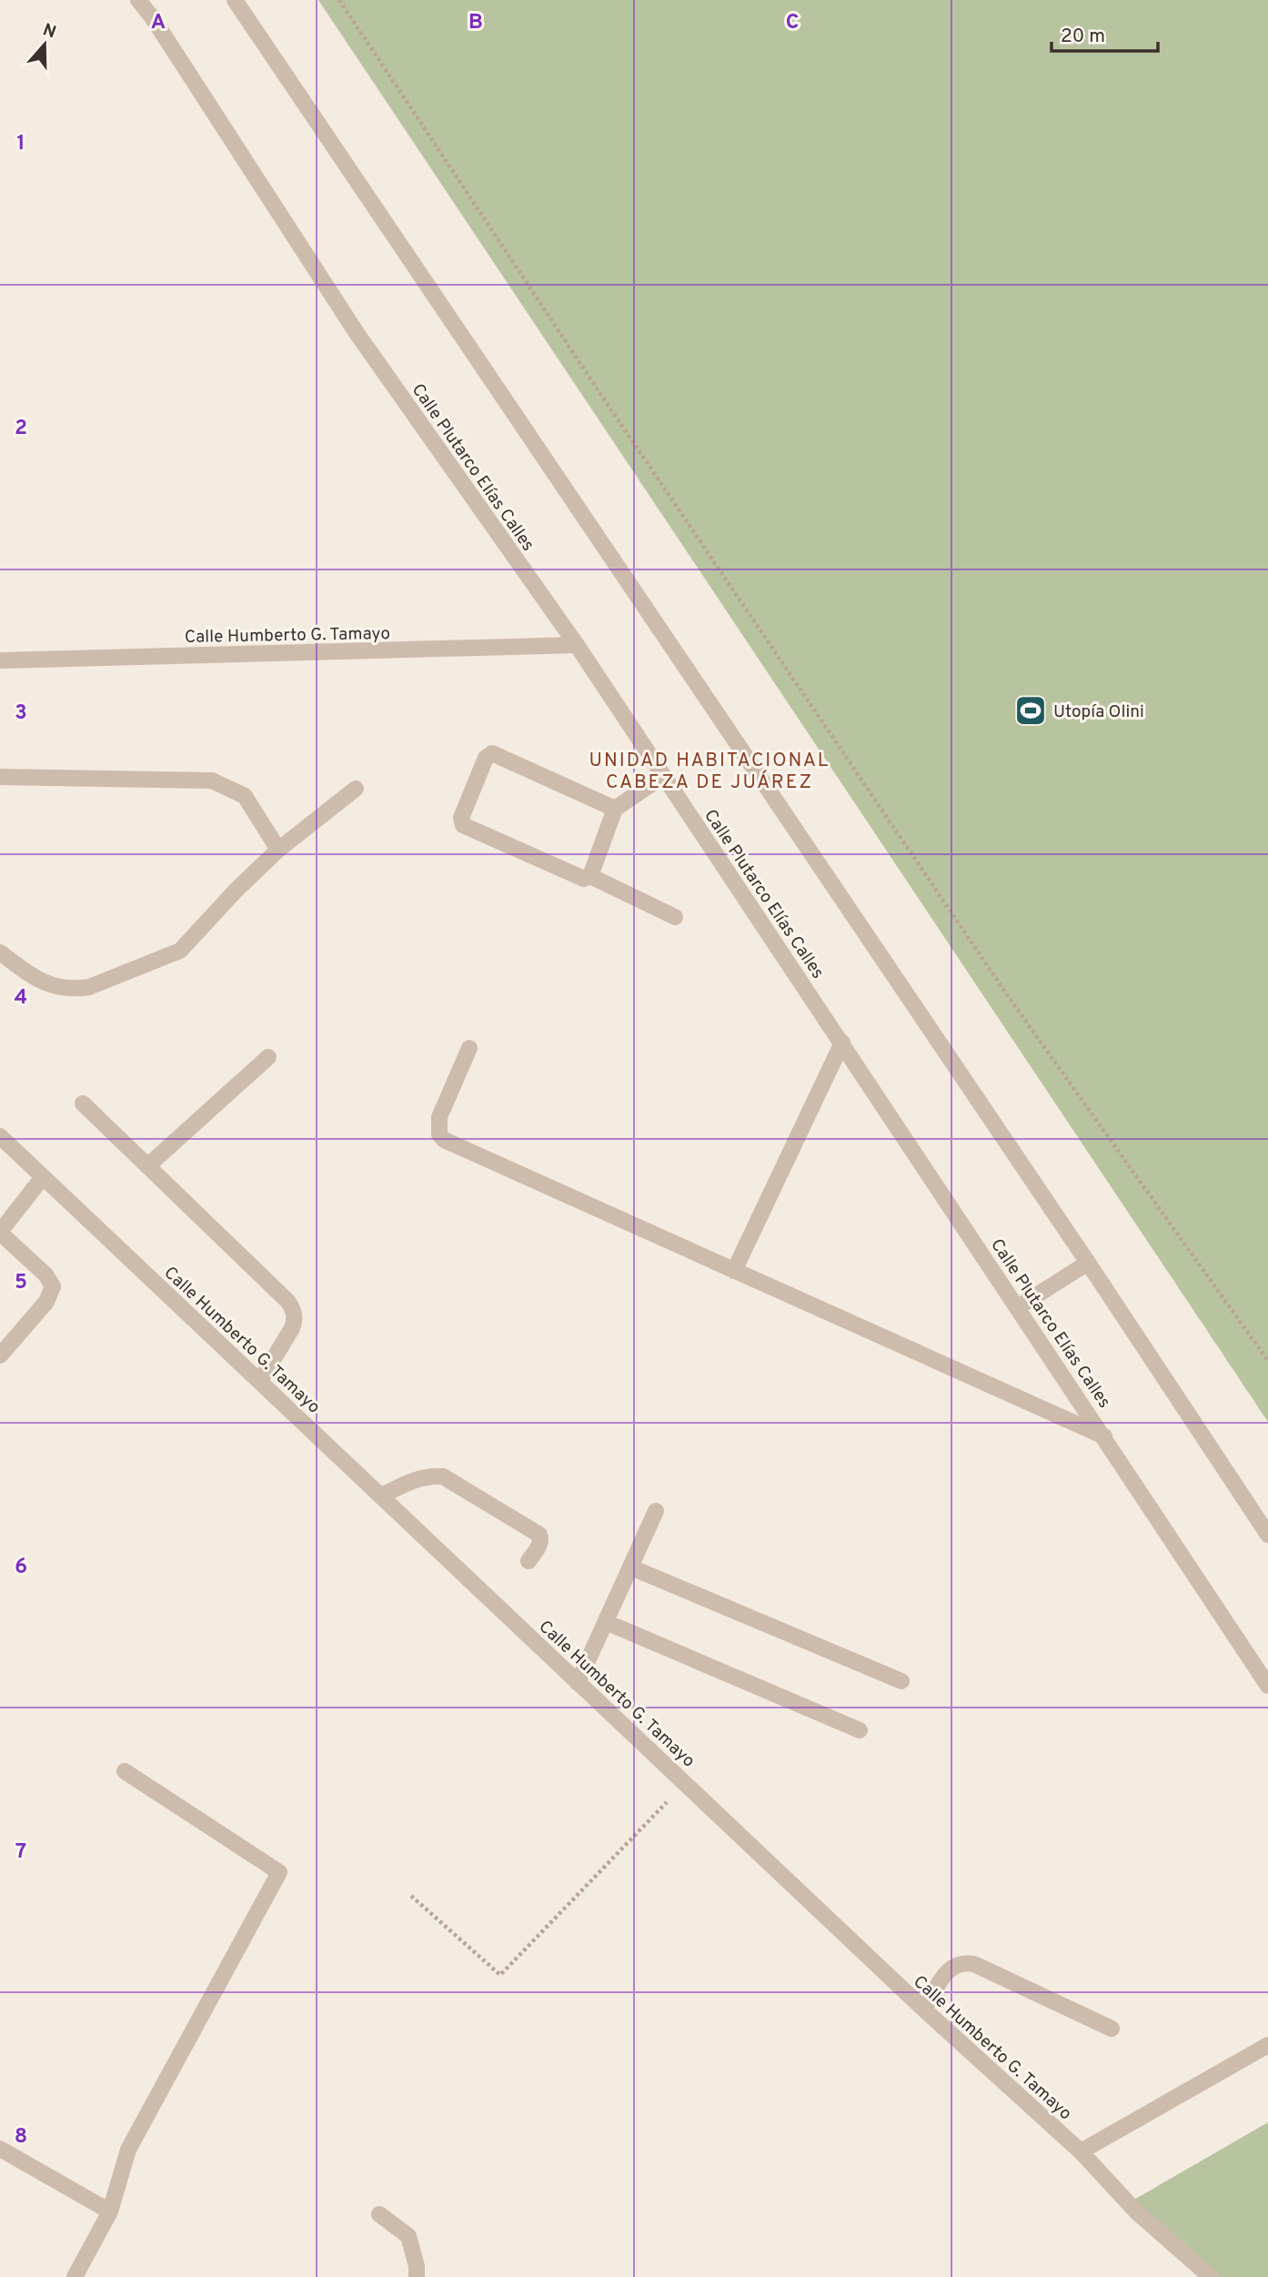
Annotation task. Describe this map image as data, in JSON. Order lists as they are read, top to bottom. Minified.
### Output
{"streets":{"street":["Calle Plutarco Elías Calles","Calle Humberto G. Tamayo"]},"crossings":[["Calle Plutarco Elías Calles","Calle Humberto G. Tamayo"]],"districts":["UNIDAD HABITACIONAL CABEZA DE JUÁREZ"],"places":{"sports":["Utopía Olini"]},"scale_bar":"20 m","north":"top","grid":{"columns":["A","B","C"],"rows":["1","2","3","4","5","6","7","8"]}}
